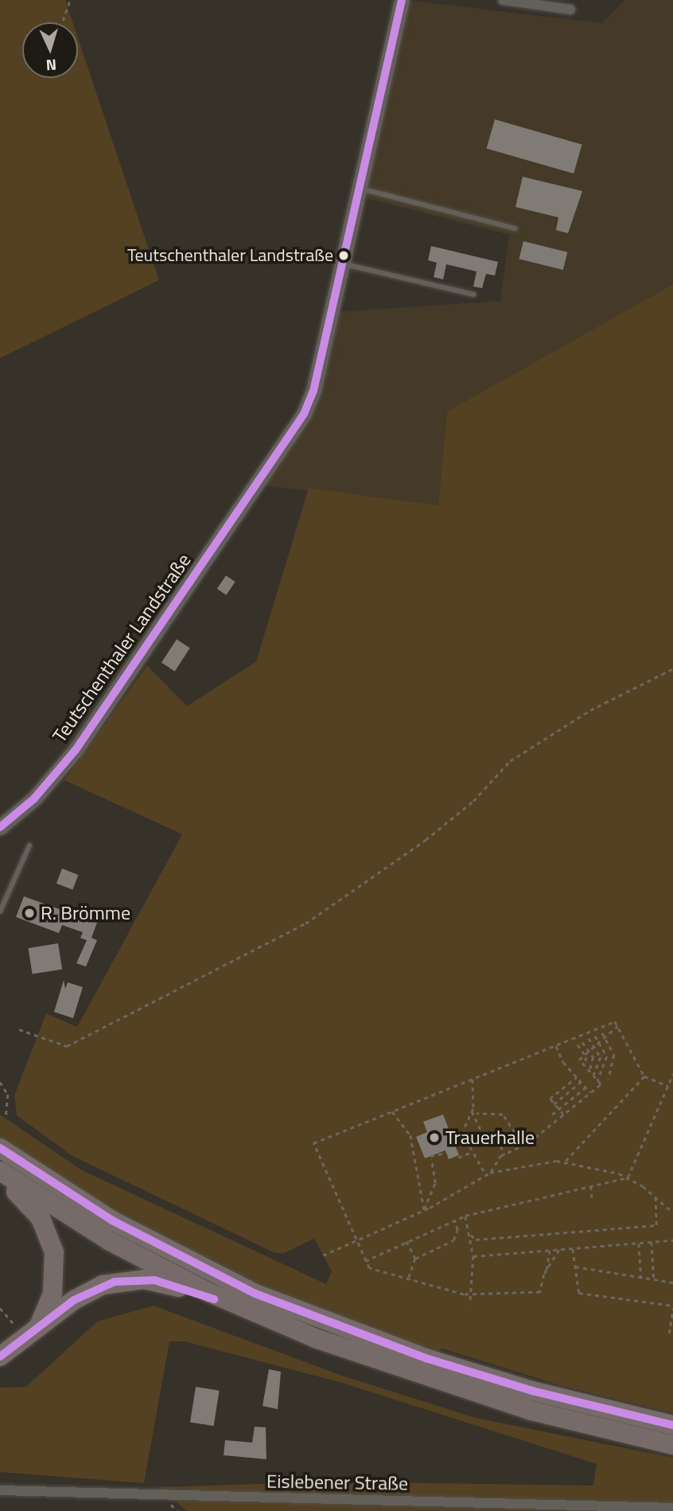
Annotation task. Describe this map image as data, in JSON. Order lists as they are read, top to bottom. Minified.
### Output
{"streets":{"street":["Teutschenthaler Landstraße","Eislebener Straße"]},"places":["Teutschenthaler Landstraße","R. Brömme","Trauerhalle"],"north":"bottom"}
